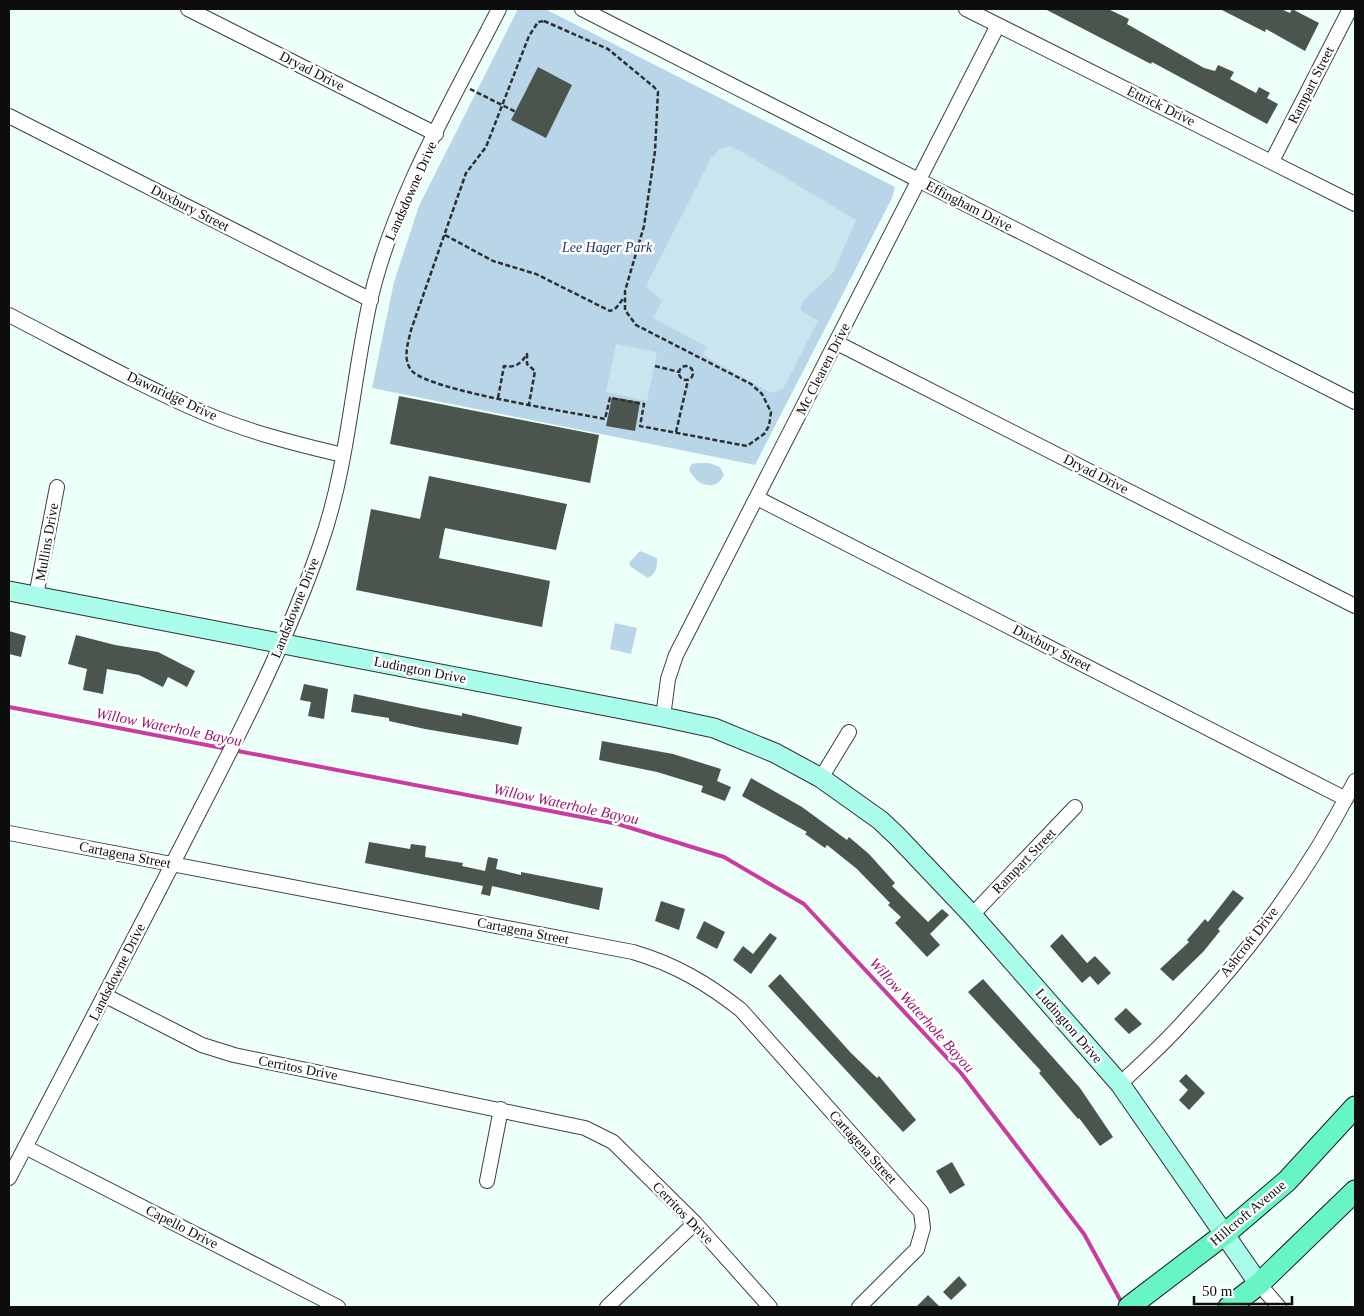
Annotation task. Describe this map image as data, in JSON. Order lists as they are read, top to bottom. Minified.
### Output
{"streets":{"main road":["Hillcroft Avenue"],"street":["Dryad Drive","Rampart Street","Ettrick Drive","Landsdowne Drive","Effingham Drive","Duxbury Street","Mc Clearen Drive","Dawnridge Drive","Mullins Drive","Ludington Drive","Cartagena Street","Ashcroft Drive","Cerritos Drive","Capello Drive"]},"crossings":[["Dryad Drive","Landsdowne Drive"],["Dryad Drive","Mc Clearen Drive"],["Rampart Street","Ettrick Drive"],["Rampart Street","Ludington Drive"],["Ettrick Drive","Mc Clearen Drive"],["Landsdowne Drive","Duxbury Street"],["Landsdowne Drive","Dawnridge Drive"],["Landsdowne Drive","Ludington Drive"],["Landsdowne Drive","Cartagena Street"],["Landsdowne Drive","Cerritos Drive"],["Landsdowne Drive","Capello Drive"],["Effingham Drive","Mc Clearen Drive"],["Duxbury Street","Mc Clearen Drive"],["Duxbury Street","Ashcroft Drive"],["Mc Clearen Drive","Ludington Drive"],["Mullins Drive","Ludington Drive"],["Ludington Drive","Ashcroft Drive"],["Ludington Drive","Hillcroft Avenue"]],"water":["Willow Waterhole Bayou"],"parks":["Lee Hager Park"],"scale_bar":"50 m"}
